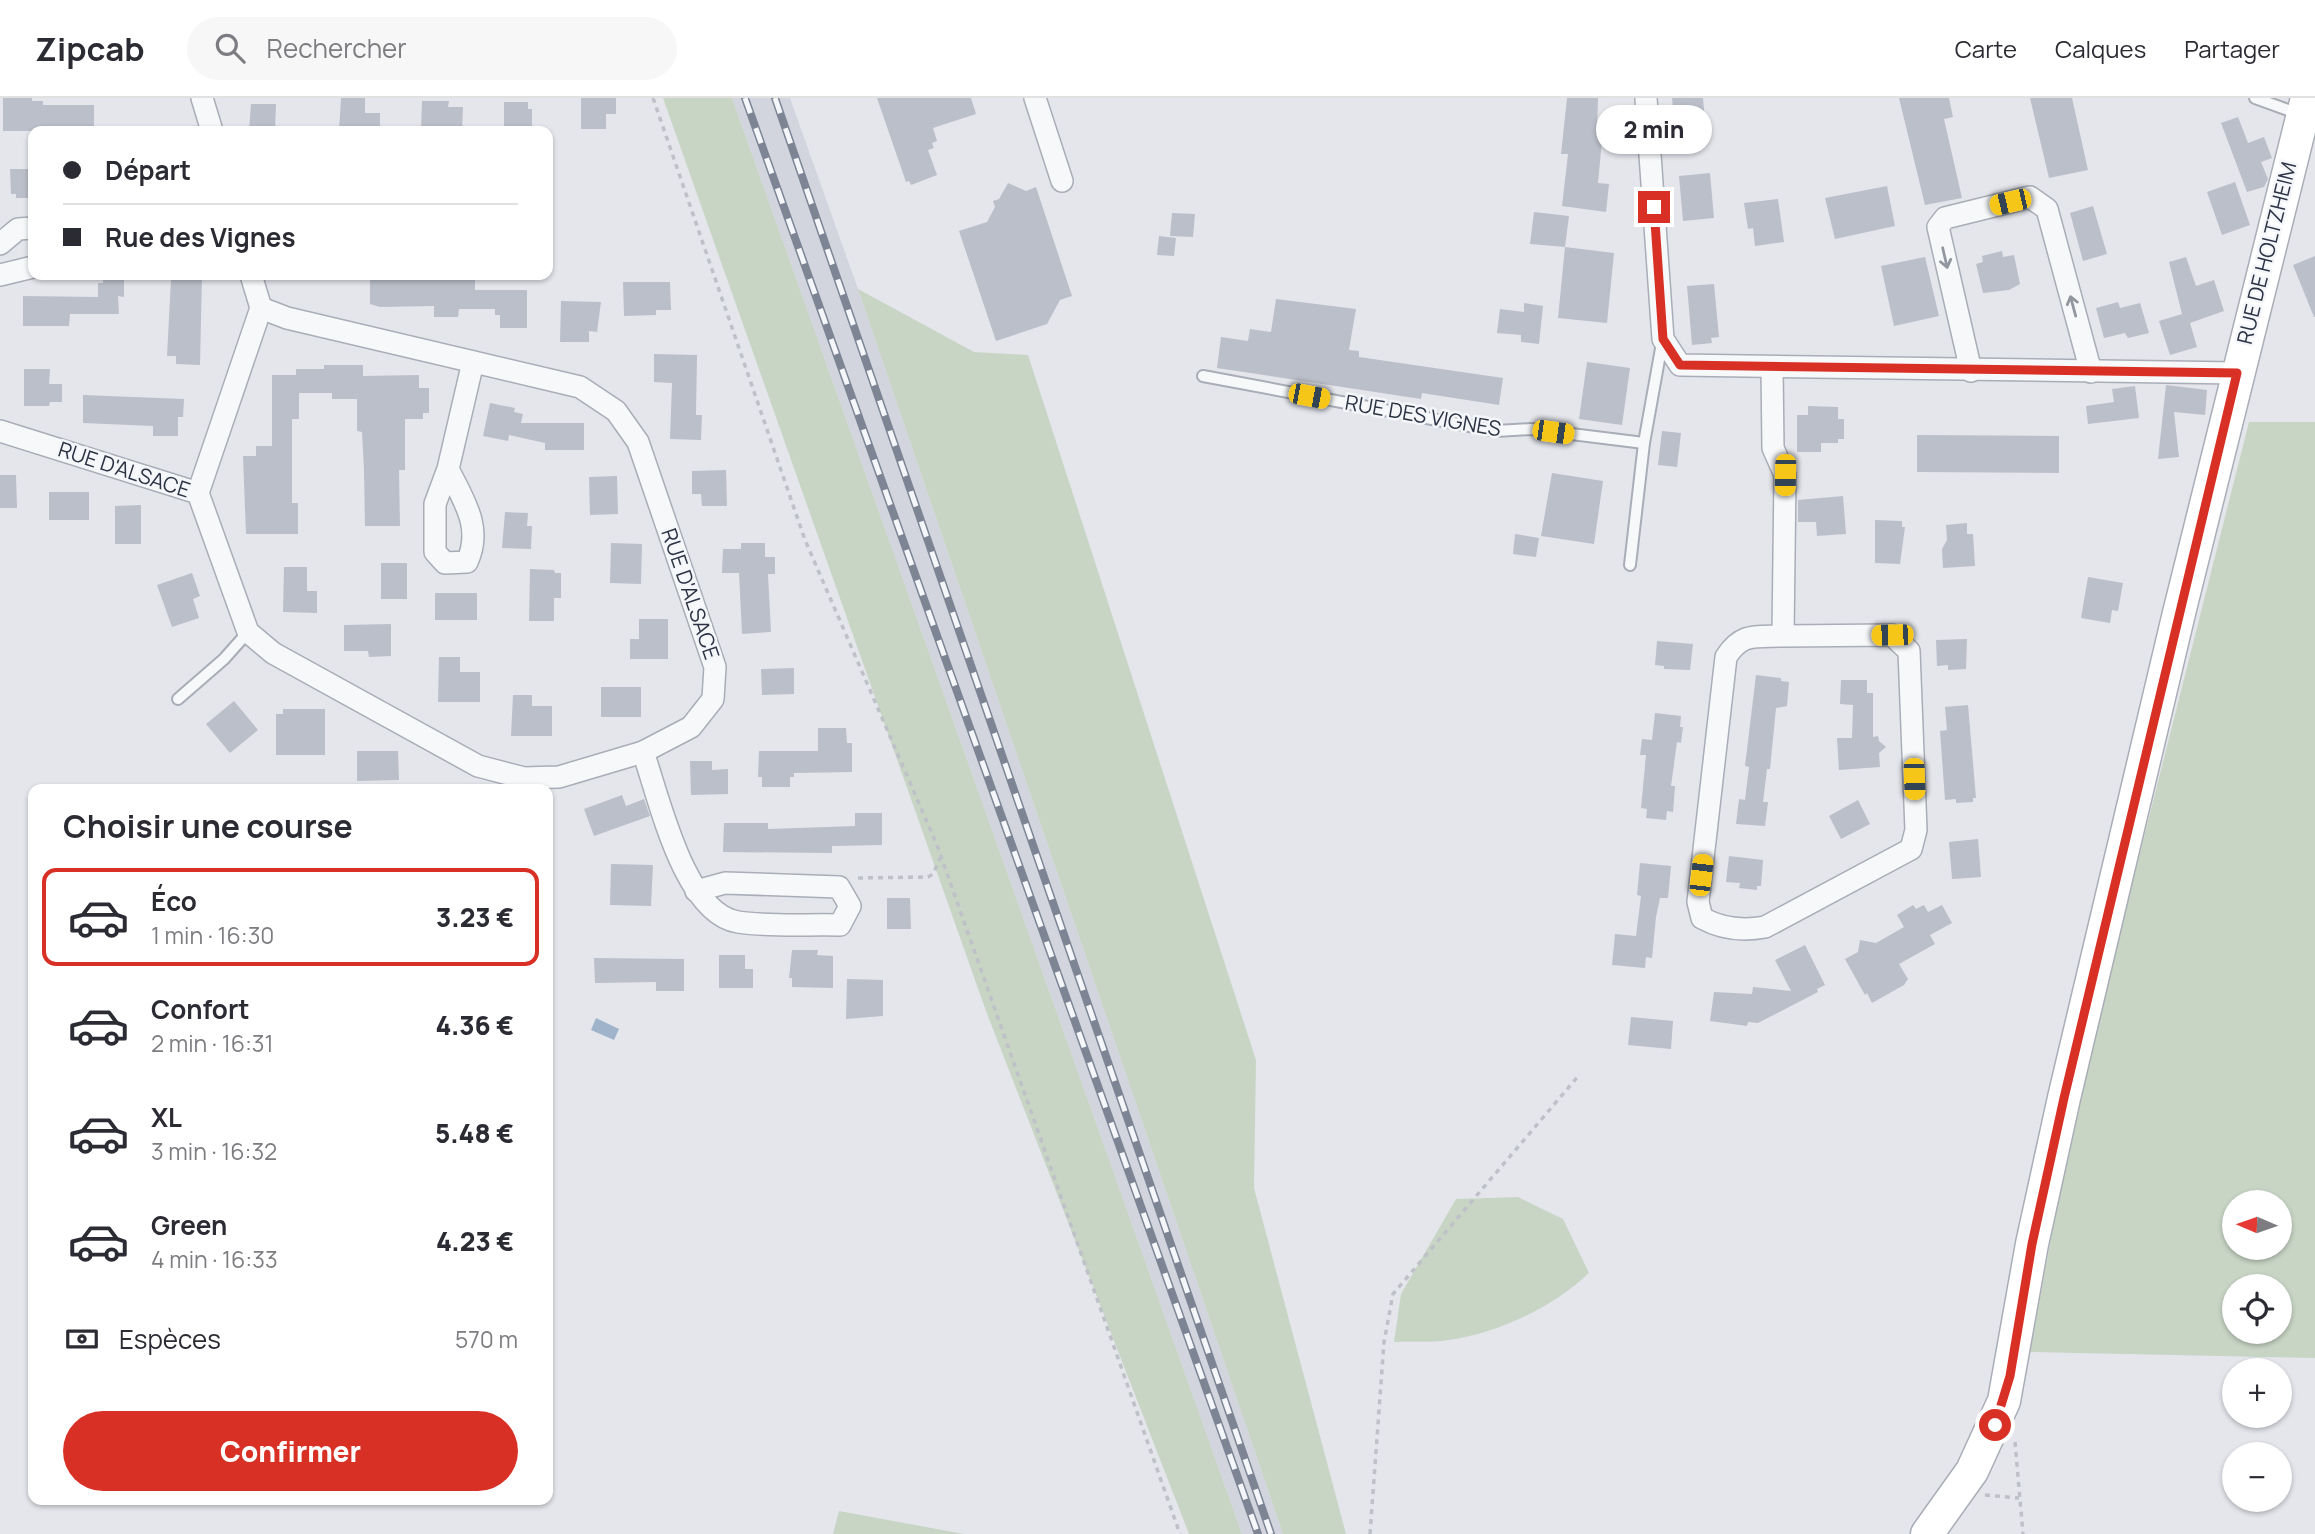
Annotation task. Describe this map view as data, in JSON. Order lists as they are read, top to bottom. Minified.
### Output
{"streets":{"main road":["RUE DE HOLTZHEIM"],"street":["RUE D'ALSACE"],"lane":["RUE DES VIGNES"]},"north":"left","page":{"header":"Zipcab","search":"Rechercher","nav":["Carte","Calques","Partager"],"bubble":"2 min","banner":["Départ","Rue des Vignes"],"heading":"Choisir une course","list":[{"name":"Éco","note":"1 min · 16:30","value":"3.23 €"},{"name":"Confort","note":"2 min · 16:31","value":"4.36 €"},{"name":"XL","note":"3 min · 16:32","value":"5.48 €"},{"name":"Green","note":"4 min · 16:33","value":"4.23 €"}],"map_buttons":["+","−"],"pay":["Espèces","570 m"],"buttons":"Confirmer"}}
